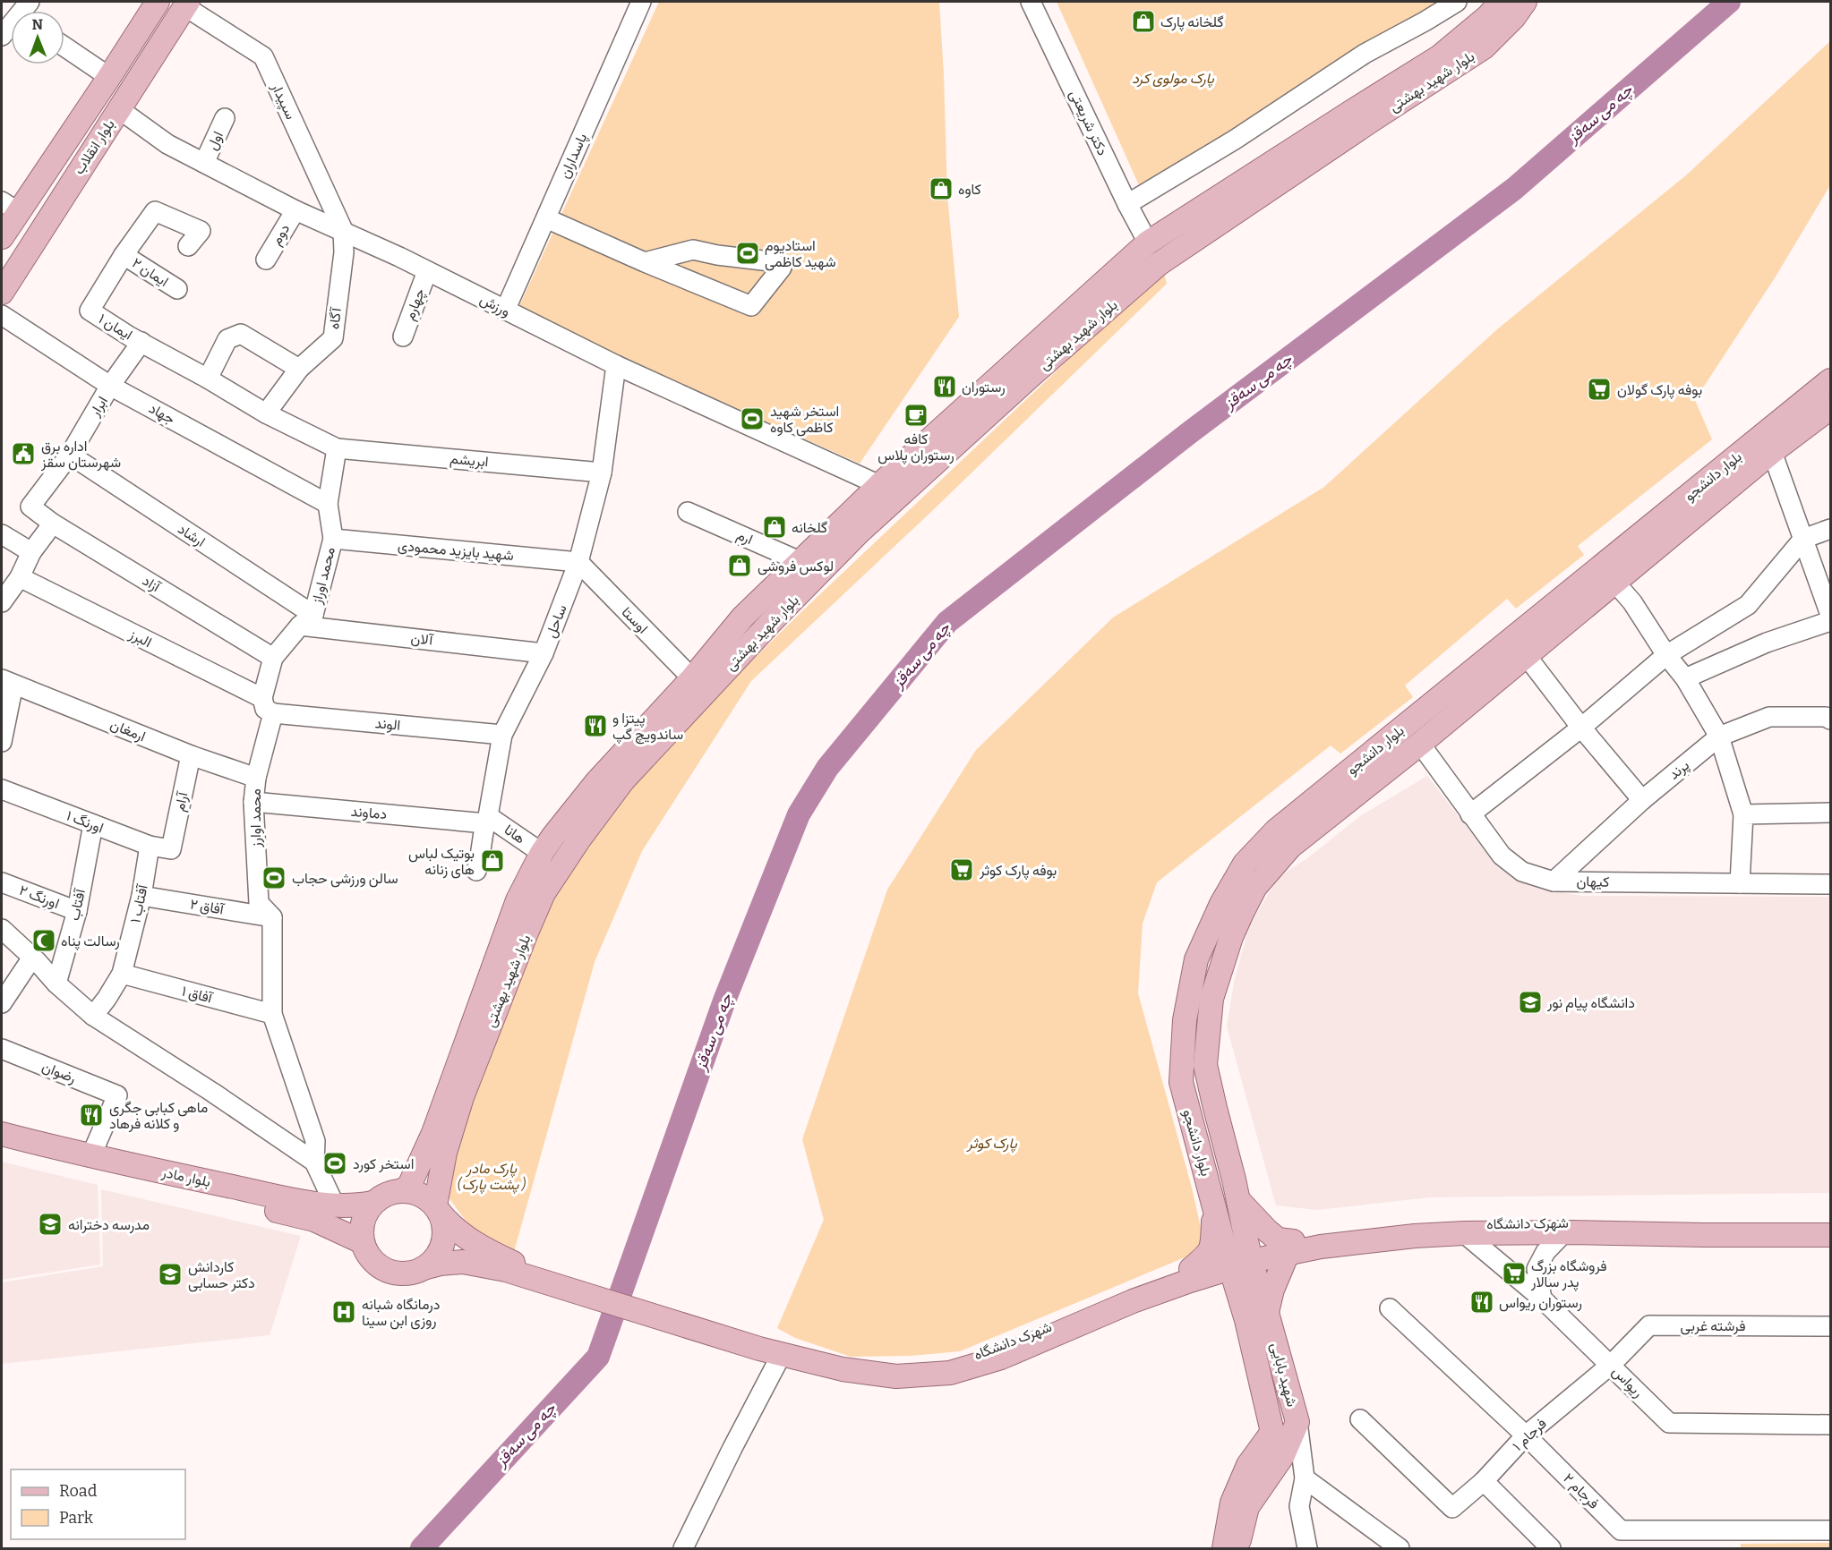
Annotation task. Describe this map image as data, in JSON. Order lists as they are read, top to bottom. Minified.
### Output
{"streets":{"main road":["بلوار شهید بهشتی","بلوار انقلاب","بلوار دانشجو","بلوار مادر","شهرک دانشگاه","شهید بابایی"],"street":["سپیدار","دکتر شریعتی","اول","پاسداران","دوم","ایمان ۲","چهارم","ورزش","آگاه","ایمان ۱","ابرار","جهاد","ابریشم","ارشاد","ارم","شهید بایزید محمودی","محمد اوراز","آزاد","اوستا","ساحل","البرز","آلان","الوند","ارمغان","پرند","آرام","دماوند","محمد اوارز","اورنگ ۱","هانا","کیهان","اورنگ ۲","آفتاب ۱","آفتاب","آفاق ۲","آفاق ۱","رضوان","فرشته غربی","ریواس","فرجام ۱","فرجام ۲"]},"crossings":[["بلوار شهید بهشتی","دکتر شریعتی"],["بلوار شهید بهشتی","ورزش"],["بلوار شهید بهشتی","ارم"],["بلوار شهید بهشتی","اوستا"],["بلوار شهید بهشتی","هانا"],["بلوار شهید بهشتی","بلوار مادر"],["سپیدار","بلوار انقلاب"],["سپیدار","ورزش"],["سپیدار","آگاه"],["اول","ورزش"],["بلوار انقلاب","ورزش"],["پاسداران","ورزش"],["دوم","ورزش"],["ایمان ۲","ایمان ۱"],["چهارم","ورزش"],["ورزش","آگاه"],["ورزش","ساحل"],["آگاه","ایمان ۱"],["ایمان ۱","ابرار"],["ایمان ۱","ابریشم"],["ابرار","جهاد"],["ابرار","ارشاد"],["ابرار","آزاد"],["جهاد","محمد اوراز"],["ابریشم","ساحل"],["بلوار دانشجو","کیهان"],["بلوار دانشجو","شهید بابایی"],["ارشاد","محمد اوراز"],["ارشاد","آلان"],["ارشاد","محمد اوارز"],["شهید بایزید محمودی","محمد اوراز"],["شهید بایزید محمودی","اوستا"],["شهید بایزید محمودی","ساحل"],["محمد اوراز","آلان"],["محمد اوراز","محمد اوارز"],["آزاد","محمد اوارز"],["اوستا","ساحل"],["ساحل","آلان"],["ساحل","الوند"],["ساحل","دماوند"],["ساحل","هانا"],["البرز","الوند"],["البرز","محمد اوارز"],["آلان","محمد اوارز"],["الوند","محمد اوارز"],["ارمغان","آرام"],["ارمغان","محمد اوارز"],["پرند","کیهان"],["آرام","اورنگ ۱"],["دماوند","محمد اوارز"],["دماوند","هانا"],["محمد اوارز","آفاق ۲"],["اورنگ ۱","آفتاب ۱"],["اورنگ ۱","آفتاب"],["اورنگ ۲","آفتاب"],["آفتاب ۱","آفاق ۲"],["آفتاب ۱","آفاق ۱"],["رضوان","بلوار مادر"],["فرشته غربی","ریواس"],["فرشته غربی","فرجام ۱"],["ریواس","فرجام ۱"],["فرجام ۱","فرجام ۲"]],"water":["چە می سەقز"],"parks":["پارک مولوی کرد","پارک کوثر","پارک مادر (پشت پارک )"],"places":{"shop":["گلخانه پارک","کاوه","گلخانه","لوکس فروشی","بوتیک لباس های زنانه"],"sports":["استادیوم شهید کاظمی","استخر شهید کاظمی کاوه","سالن ورزشی حجاب","استخر کورد"],"restaurant":["رستوران","پیتزا و ساندویچ گپ","ماهی کبابی جگری و کلانه فرهاد","رستوران ریواس"],"supermarket":["بوفه پارک گولان","بوفه پارک کوثر","فروشگاه بزرگ پدر سالار"],"cafe":["کافه رستوران پلاس"],"public building":["اداره برق شهرستان سقز"],"mosque":["رسالت پناه"],"school or university":["دانشگاه پیام نور","مدرسه دخترانه","کاردانش دکتر حسابی"],"hospital":["درمانگاه شبانه روزی ابن سینا"]},"legend":["Road","Park"],"north":"top"}
